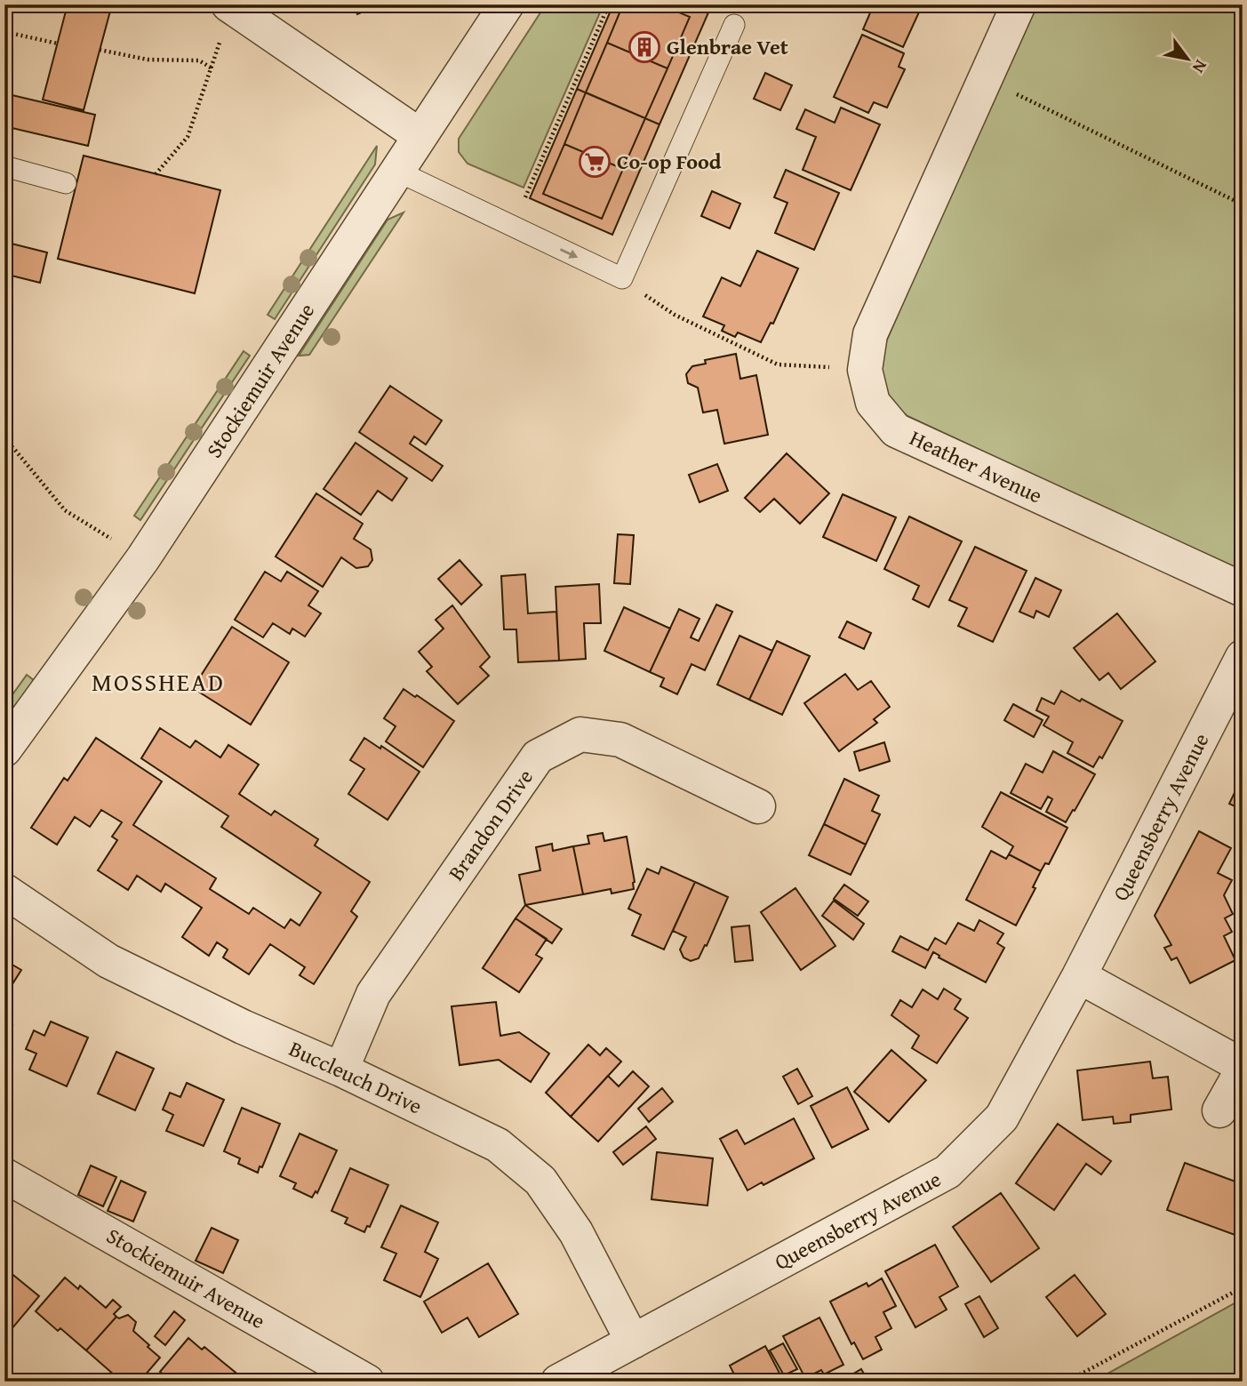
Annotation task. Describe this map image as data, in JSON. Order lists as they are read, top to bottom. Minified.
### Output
{"streets":{"street":["Stockiemuir Avenue","Heather Avenue","Queensberry Avenue","Brandon Drive","Buccleuch Drive"]},"crossings":[["Queensberry Avenue","Buccleuch Drive"],["Brandon Drive","Buccleuch Drive"]],"districts":["MOSSHEAD"],"places":{"building":["Glenbrae Vet"],"supermarket":["Co-op Food"]},"north":"bottom right"}
